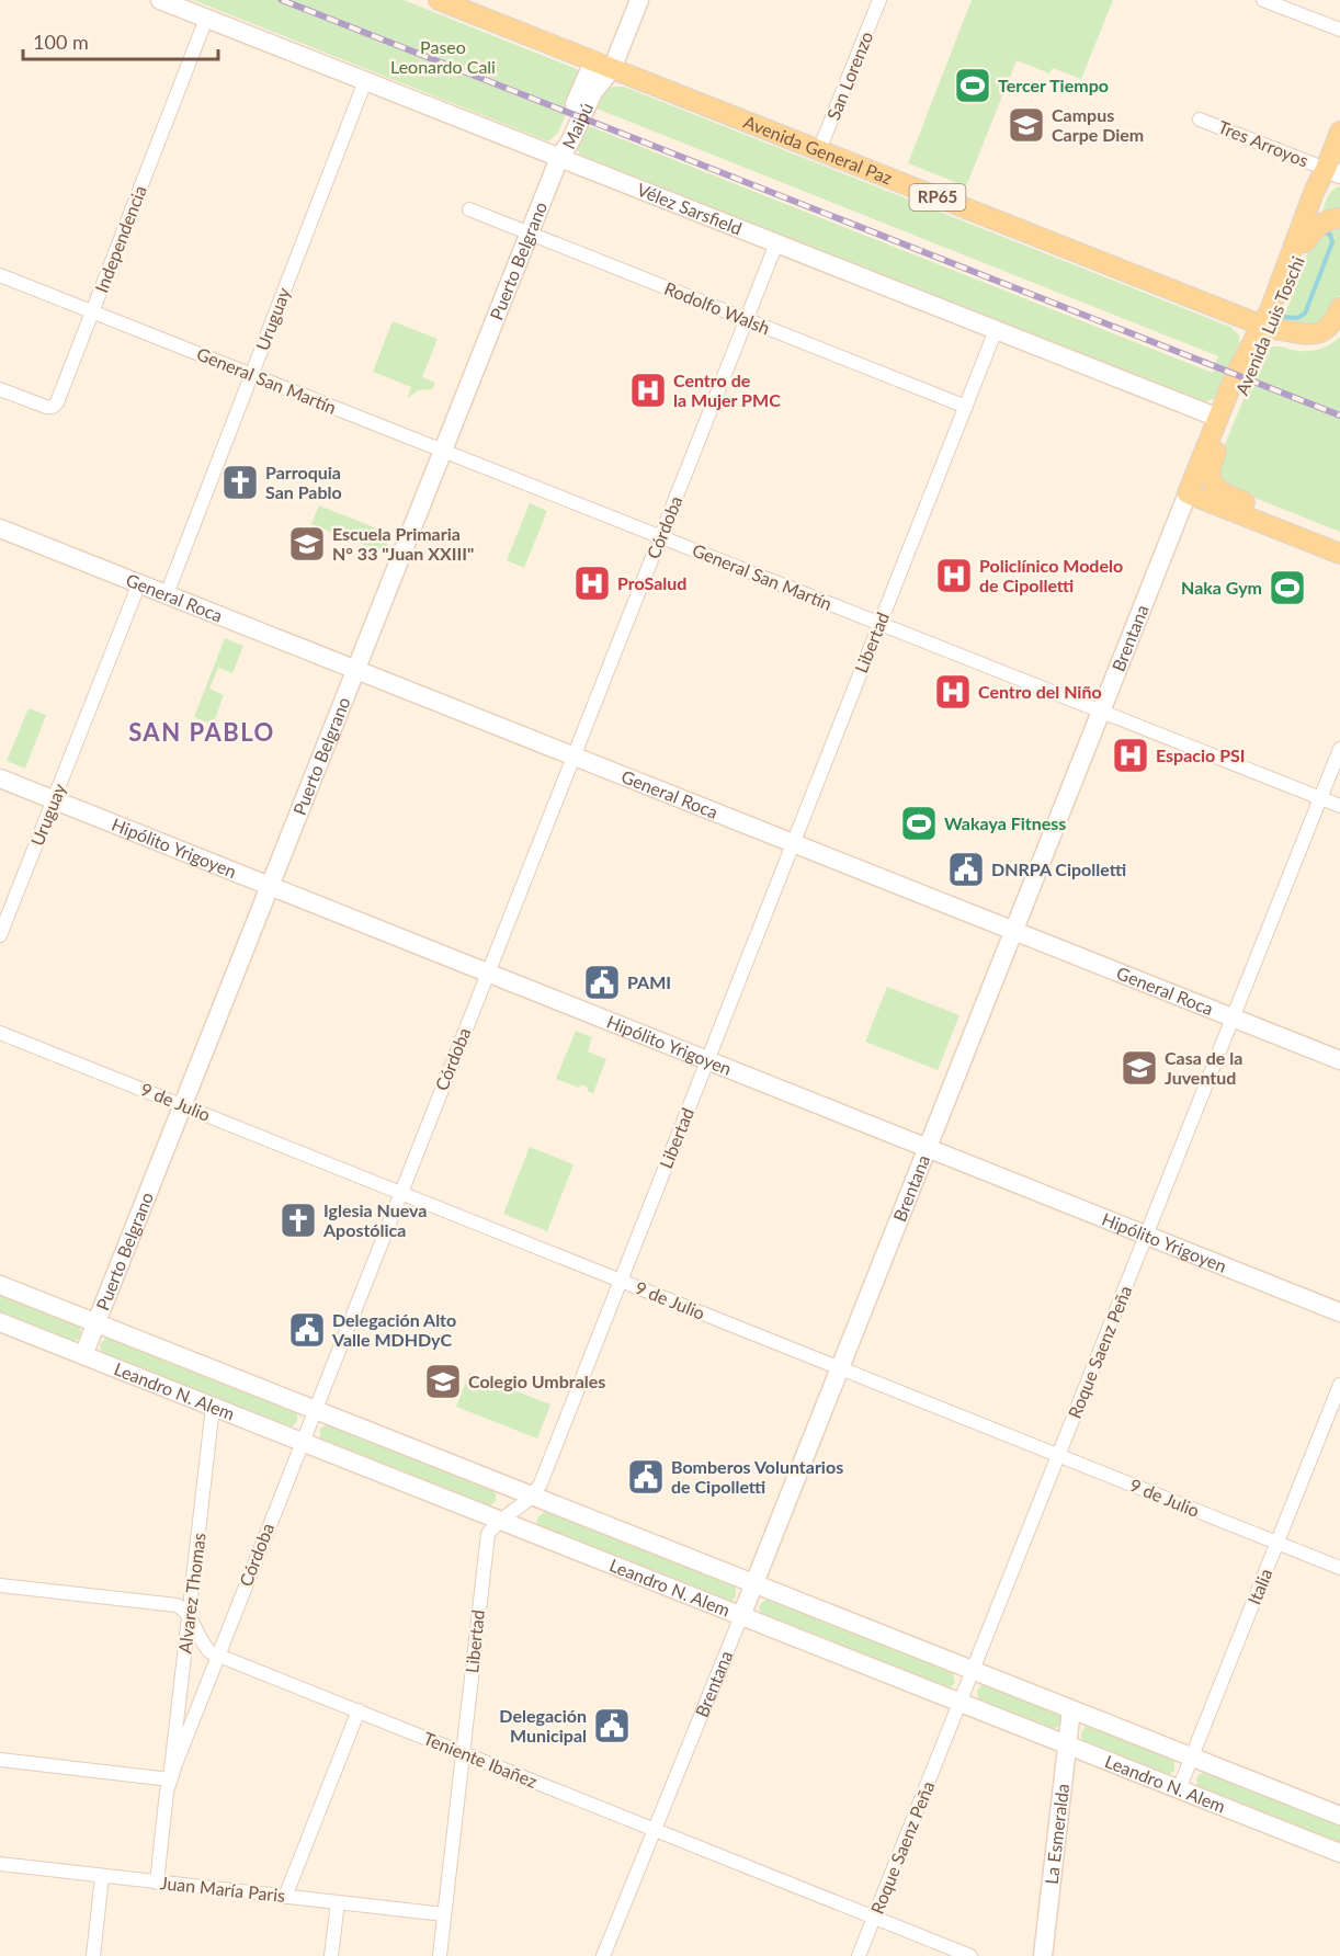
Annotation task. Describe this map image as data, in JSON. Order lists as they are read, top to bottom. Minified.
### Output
{"streets":{"main road":["Avenida General Paz","RP65","Avenida Luis Toschi","Brentana"],"street":["San Lorenzo","Maipú","Tres Arroyos","Vélez Sarsfield","Independencia","Puerto Belgrano","Rodolfo Walsh","Uruguay","General San Martín","Córdoba","General Roca","Libertad","Hipólito Yrigoyen","9 de Julio","Roque Saenz Peña","Leandro N. Alem","Italia","Alvarez Thomas","Teniente Ibañez","La Esmeralda","Juan María Paris"]},"crossings":[["San Lorenzo","Avenida General Paz"],["Maipú","Avenida General Paz"],["Maipú","Vélez Sarsfield"],["Maipú","Puerto Belgrano"],["Tres Arroyos","Avenida Luis Toschi"],["Avenida General Paz","RP65"],["Avenida General Paz","Avenida Luis Toschi"],["RP65","Avenida Luis Toschi"],["Vélez Sarsfield","Independencia"],["Vélez Sarsfield","Puerto Belgrano"],["Vélez Sarsfield","Uruguay"],["Vélez Sarsfield","Avenida Luis Toschi"],["Vélez Sarsfield","Córdoba"],["Vélez Sarsfield","Brentana"],["Vélez Sarsfield","Libertad"],["Independencia","General San Martín"],["Puerto Belgrano","Rodolfo Walsh"],["Puerto Belgrano","General San Martín"],["Puerto Belgrano","General Roca"],["Puerto Belgrano","Hipólito Yrigoyen"],["Puerto Belgrano","9 de Julio"],["Puerto Belgrano","Leandro N. Alem"],["Rodolfo Walsh","Córdoba"],["Rodolfo Walsh","Libertad"],["Uruguay","General San Martín"],["Uruguay","General Roca"],["Uruguay","Hipólito Yrigoyen"],["Avenida Luis Toschi","Brentana"],["General San Martín","Córdoba"],["General San Martín","Brentana"],["General San Martín","Libertad"],["General San Martín","Roque Saenz Peña"],["Córdoba","General Roca"],["Córdoba","Hipólito Yrigoyen"],["Córdoba","9 de Julio"],["Córdoba","Leandro N. Alem"],["Córdoba","Alvarez Thomas"],["Córdoba","Teniente Ibañez"],["Córdoba","Juan María Paris"],["General Roca","Brentana"],["General Roca","Libertad"],["General Roca","Roque Saenz Peña"],["Brentana","Hipólito Yrigoyen"],["Brentana","9 de Julio"],["Brentana","Leandro N. Alem"],["Brentana","Teniente Ibañez"],["Libertad","Hipólito Yrigoyen"],["Libertad","9 de Julio"],["Libertad","Leandro N. Alem"],["Libertad","Teniente Ibañez"],["Libertad","Juan María Paris"],["Hipólito Yrigoyen","Roque Saenz Peña"],["9 de Julio","Roque Saenz Peña"],["9 de Julio","Italia"],["Roque Saenz Peña","Leandro N. Alem"],["Roque Saenz Peña","Teniente Ibañez"],["Leandro N. Alem","Italia"],["Leandro N. Alem","Alvarez Thomas"],["Leandro N. Alem","La Esmeralda"],["Alvarez Thomas","Teniente Ibañez"]],"districts":["SAN PABLO"],"parks":["Paseo Leonardo Cali"],"places":{"sports":["Tercer Tiempo","Naka Gym","Wakaya Fitness"],"school or university":["Campus Carpe Diem","Escuela Primaria N° 33 \"Juan XXIII\"","Casa de la Juventud","Colegio Umbrales"],"hospital":["Centro de la Mujer PMC","Policlínico Modelo de Cipolletti","ProSalud","Centro del Niño","Espacio PSI"],"church":["Parroquia San Pablo","Iglesia Nueva Apostólica"],"public building":["DNRPA Cipolletti","PAMI","Delegación Alto Valle MDHDyC","Bomberos Voluntarios de Cipolletti","Delegación Municipal"]},"scale_bar":"100 m"}
